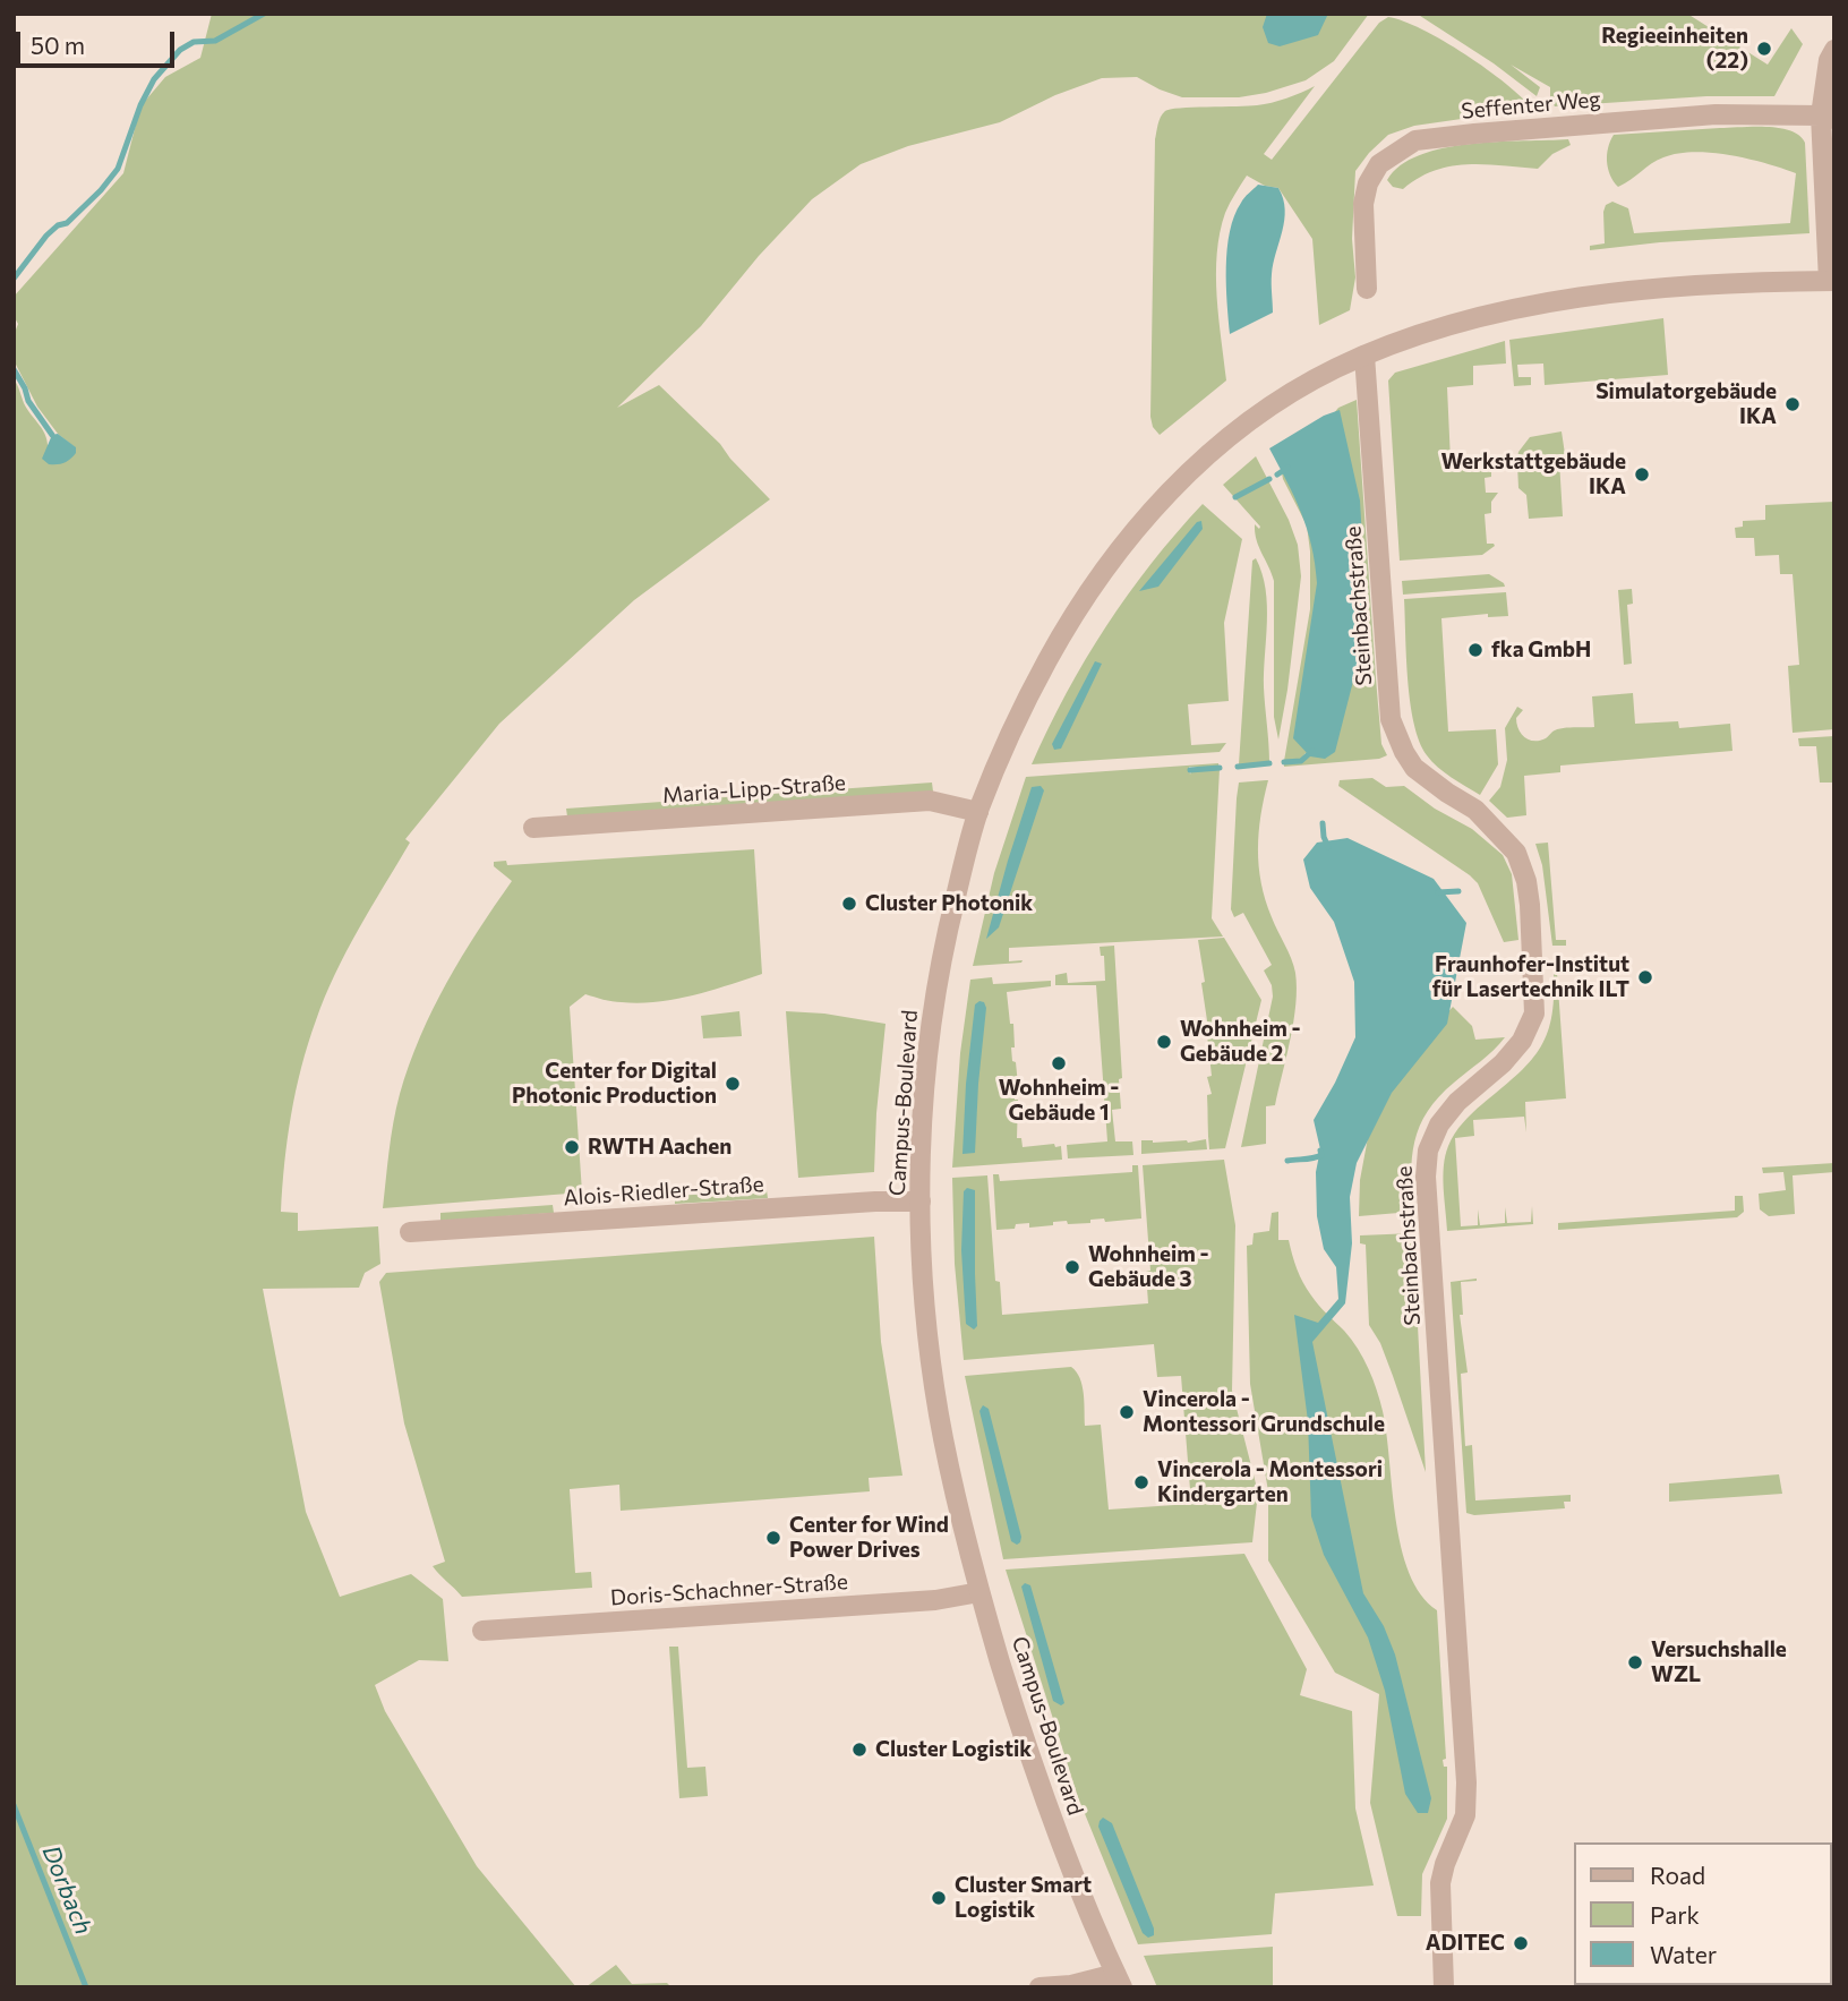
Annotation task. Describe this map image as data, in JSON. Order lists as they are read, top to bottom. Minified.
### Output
{"streets":{"street":["Seffenter Weg","Steinbachstraße","Maria-Lipp-Straße","Campus-Boulevard","Alois-Riedler-Straße","Doris-Schachner-Straße"]},"crossings":[["Steinbachstraße","Campus-Boulevard"],["Maria-Lipp-Straße","Campus-Boulevard"],["Campus-Boulevard","Alois-Riedler-Straße"],["Campus-Boulevard","Doris-Schachner-Straße"]],"water":["Dorbach"],"places":["Regieeinheiten (22)","Simulatorgebäude IKA","Werkstattgebäude IKA","fka GmbH","Cluster Photonik","Fraunhofer-Institut für Lasertechnik ILT","Wohnheim - Gebäude 2","Wohnheim - Gebäude 1","Center for Digital Photonic Production","RWTH Aachen","Wohnheim - Gebäude 3","Vincerola - Montessori Grundschule","Vincerola - Montessori Kindergarten","Center for Wind Power Drives","Versuchshalle WZL","Cluster Logistik","Cluster Smart Logistik","ADITEC"],"legend":["Road","Park","Water"],"scale_bar":"50 m"}
